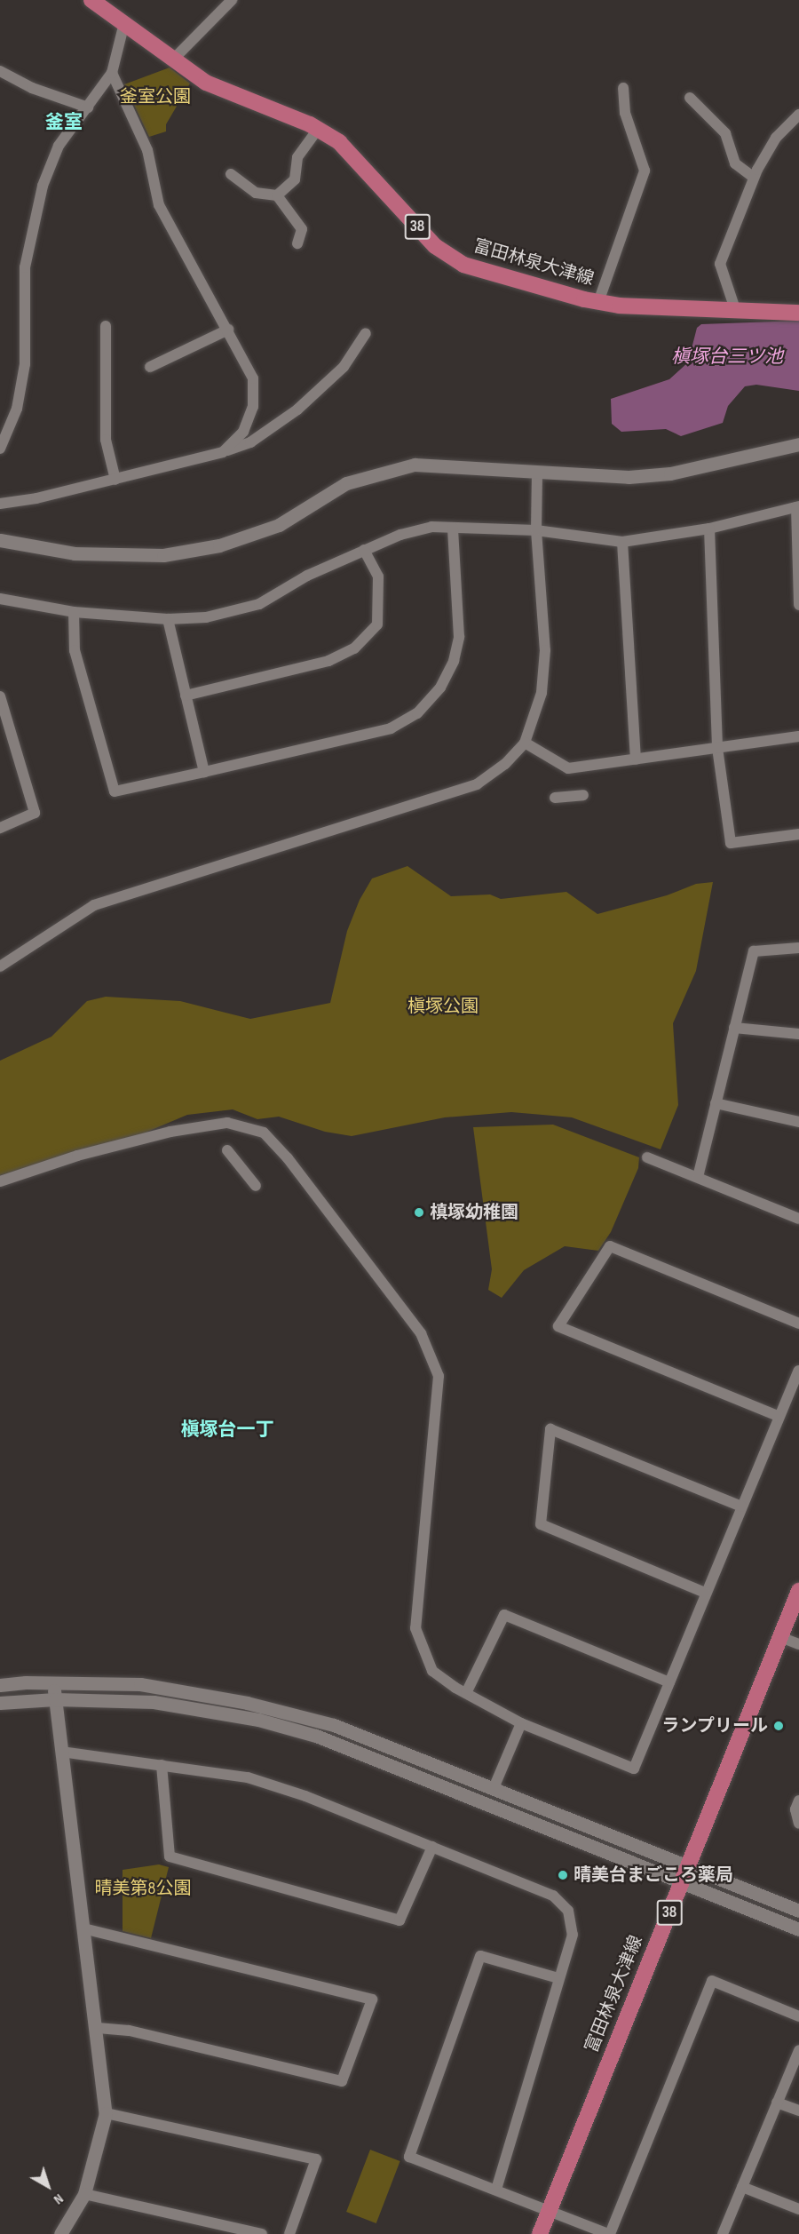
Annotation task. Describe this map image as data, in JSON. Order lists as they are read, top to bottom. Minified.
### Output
{"streets":{"main road":["38","富田林泉大津線"]},"districts":["釜室","槇塚台一丁"],"water":["槇塚台三ツ池"],"parks":["釜室公園","槇塚公園","晴美第8公園"],"places":["槙塚幼稚園","ランプリール","晴美台まごころ薬局"],"north":"bottom right"}
